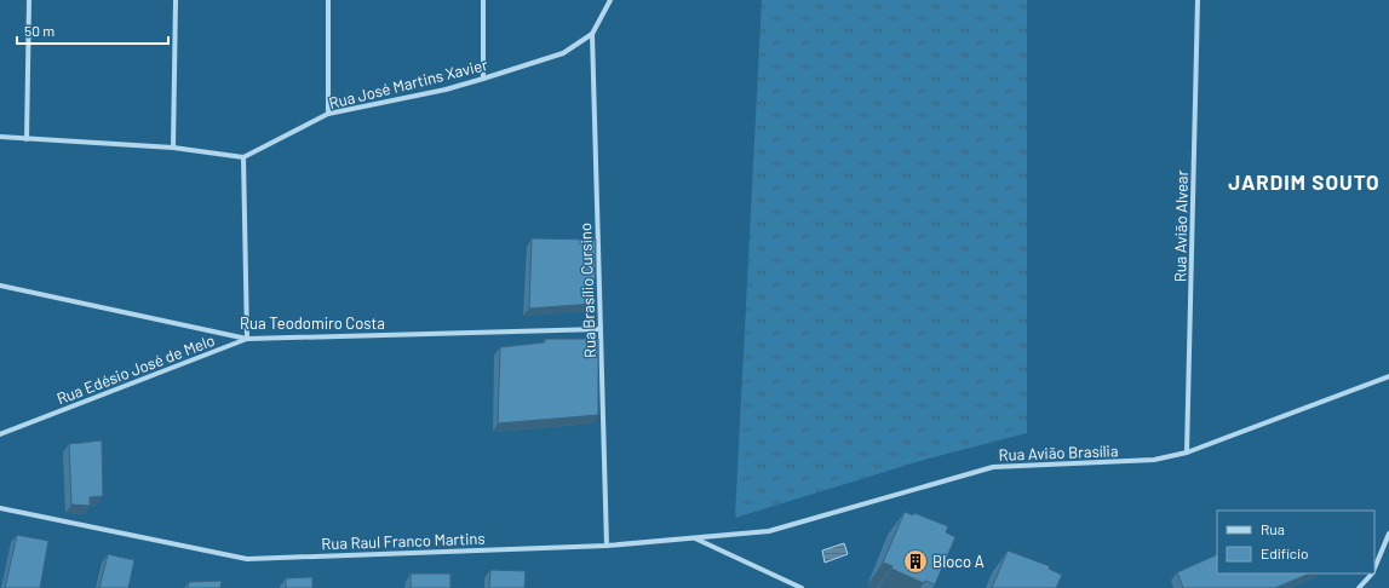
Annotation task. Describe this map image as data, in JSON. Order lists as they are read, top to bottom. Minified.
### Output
{"streets":{"street":["Rua José Martins Xavier","Rua Avião Alvear","Rua Brasílio Cursino","Rua Teodomiro Costa","Rua Edésio José de Melo","Rua Avião Brasília","Rua Raul Franco Martins"]},"crossings":[["Rua José Martins Xavier","Rua Brasílio Cursino"],["Rua Avião Alvear","Rua Avião Brasília"],["Rua Brasílio Cursino","Rua Teodomiro Costa"],["Rua Brasílio Cursino","Rua Raul Franco Martins"],["Rua Teodomiro Costa","Rua Edésio José de Melo"],["Rua Avião Brasília","Rua Raul Franco Martins"]],"districts":["JARDIM SOUTO"],"places":{"building":["Bloco A"]},"legend":["Rua","Edifício"],"scale_bar":"50 m"}
